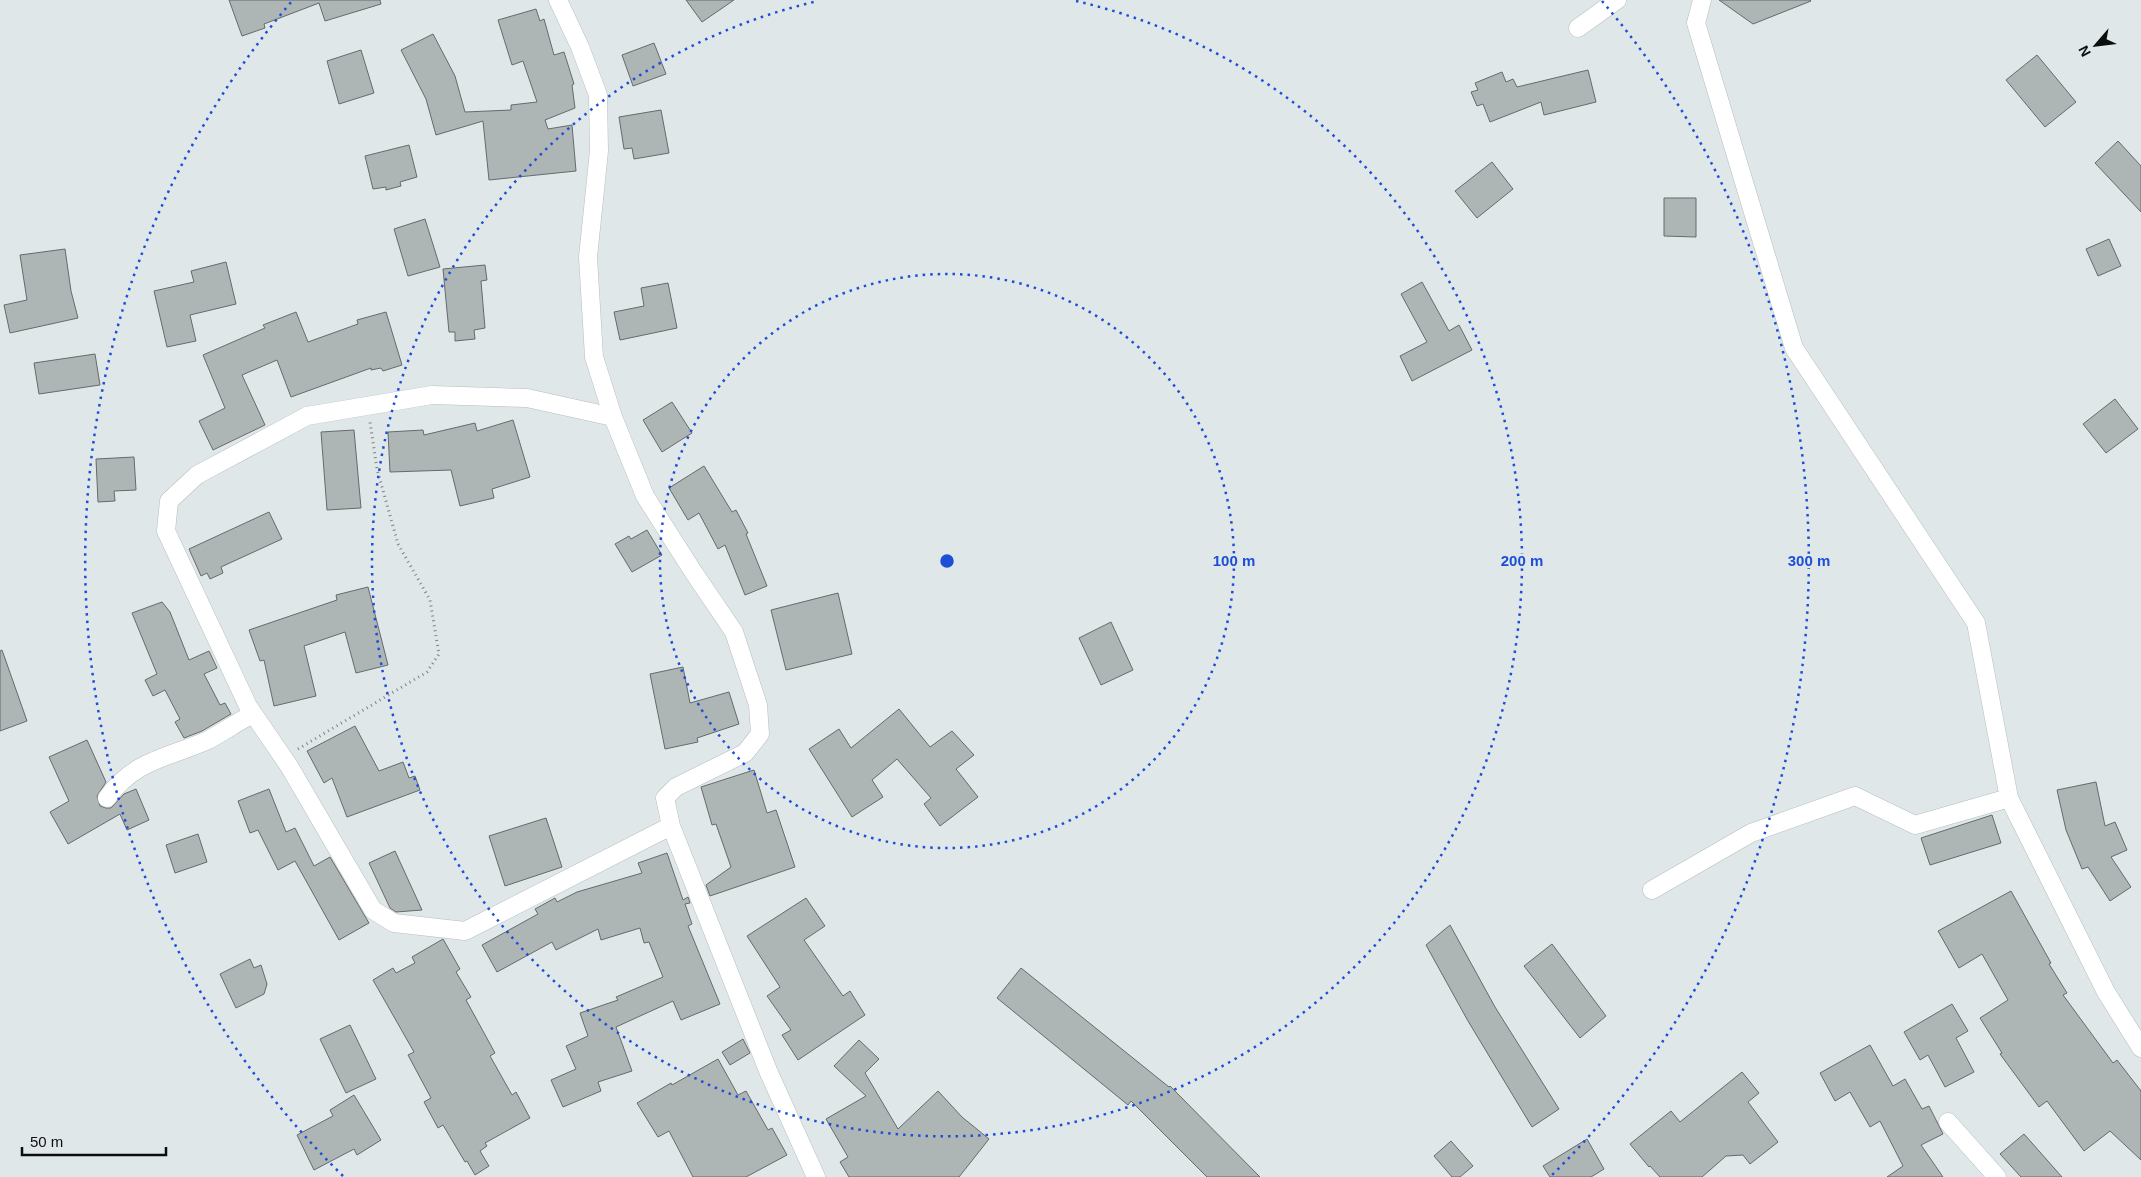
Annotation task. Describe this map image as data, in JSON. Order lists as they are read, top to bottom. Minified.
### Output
{"scale_bar":"50 m","north":"bottom left","rings":["100 m","200 m","300 m"]}
